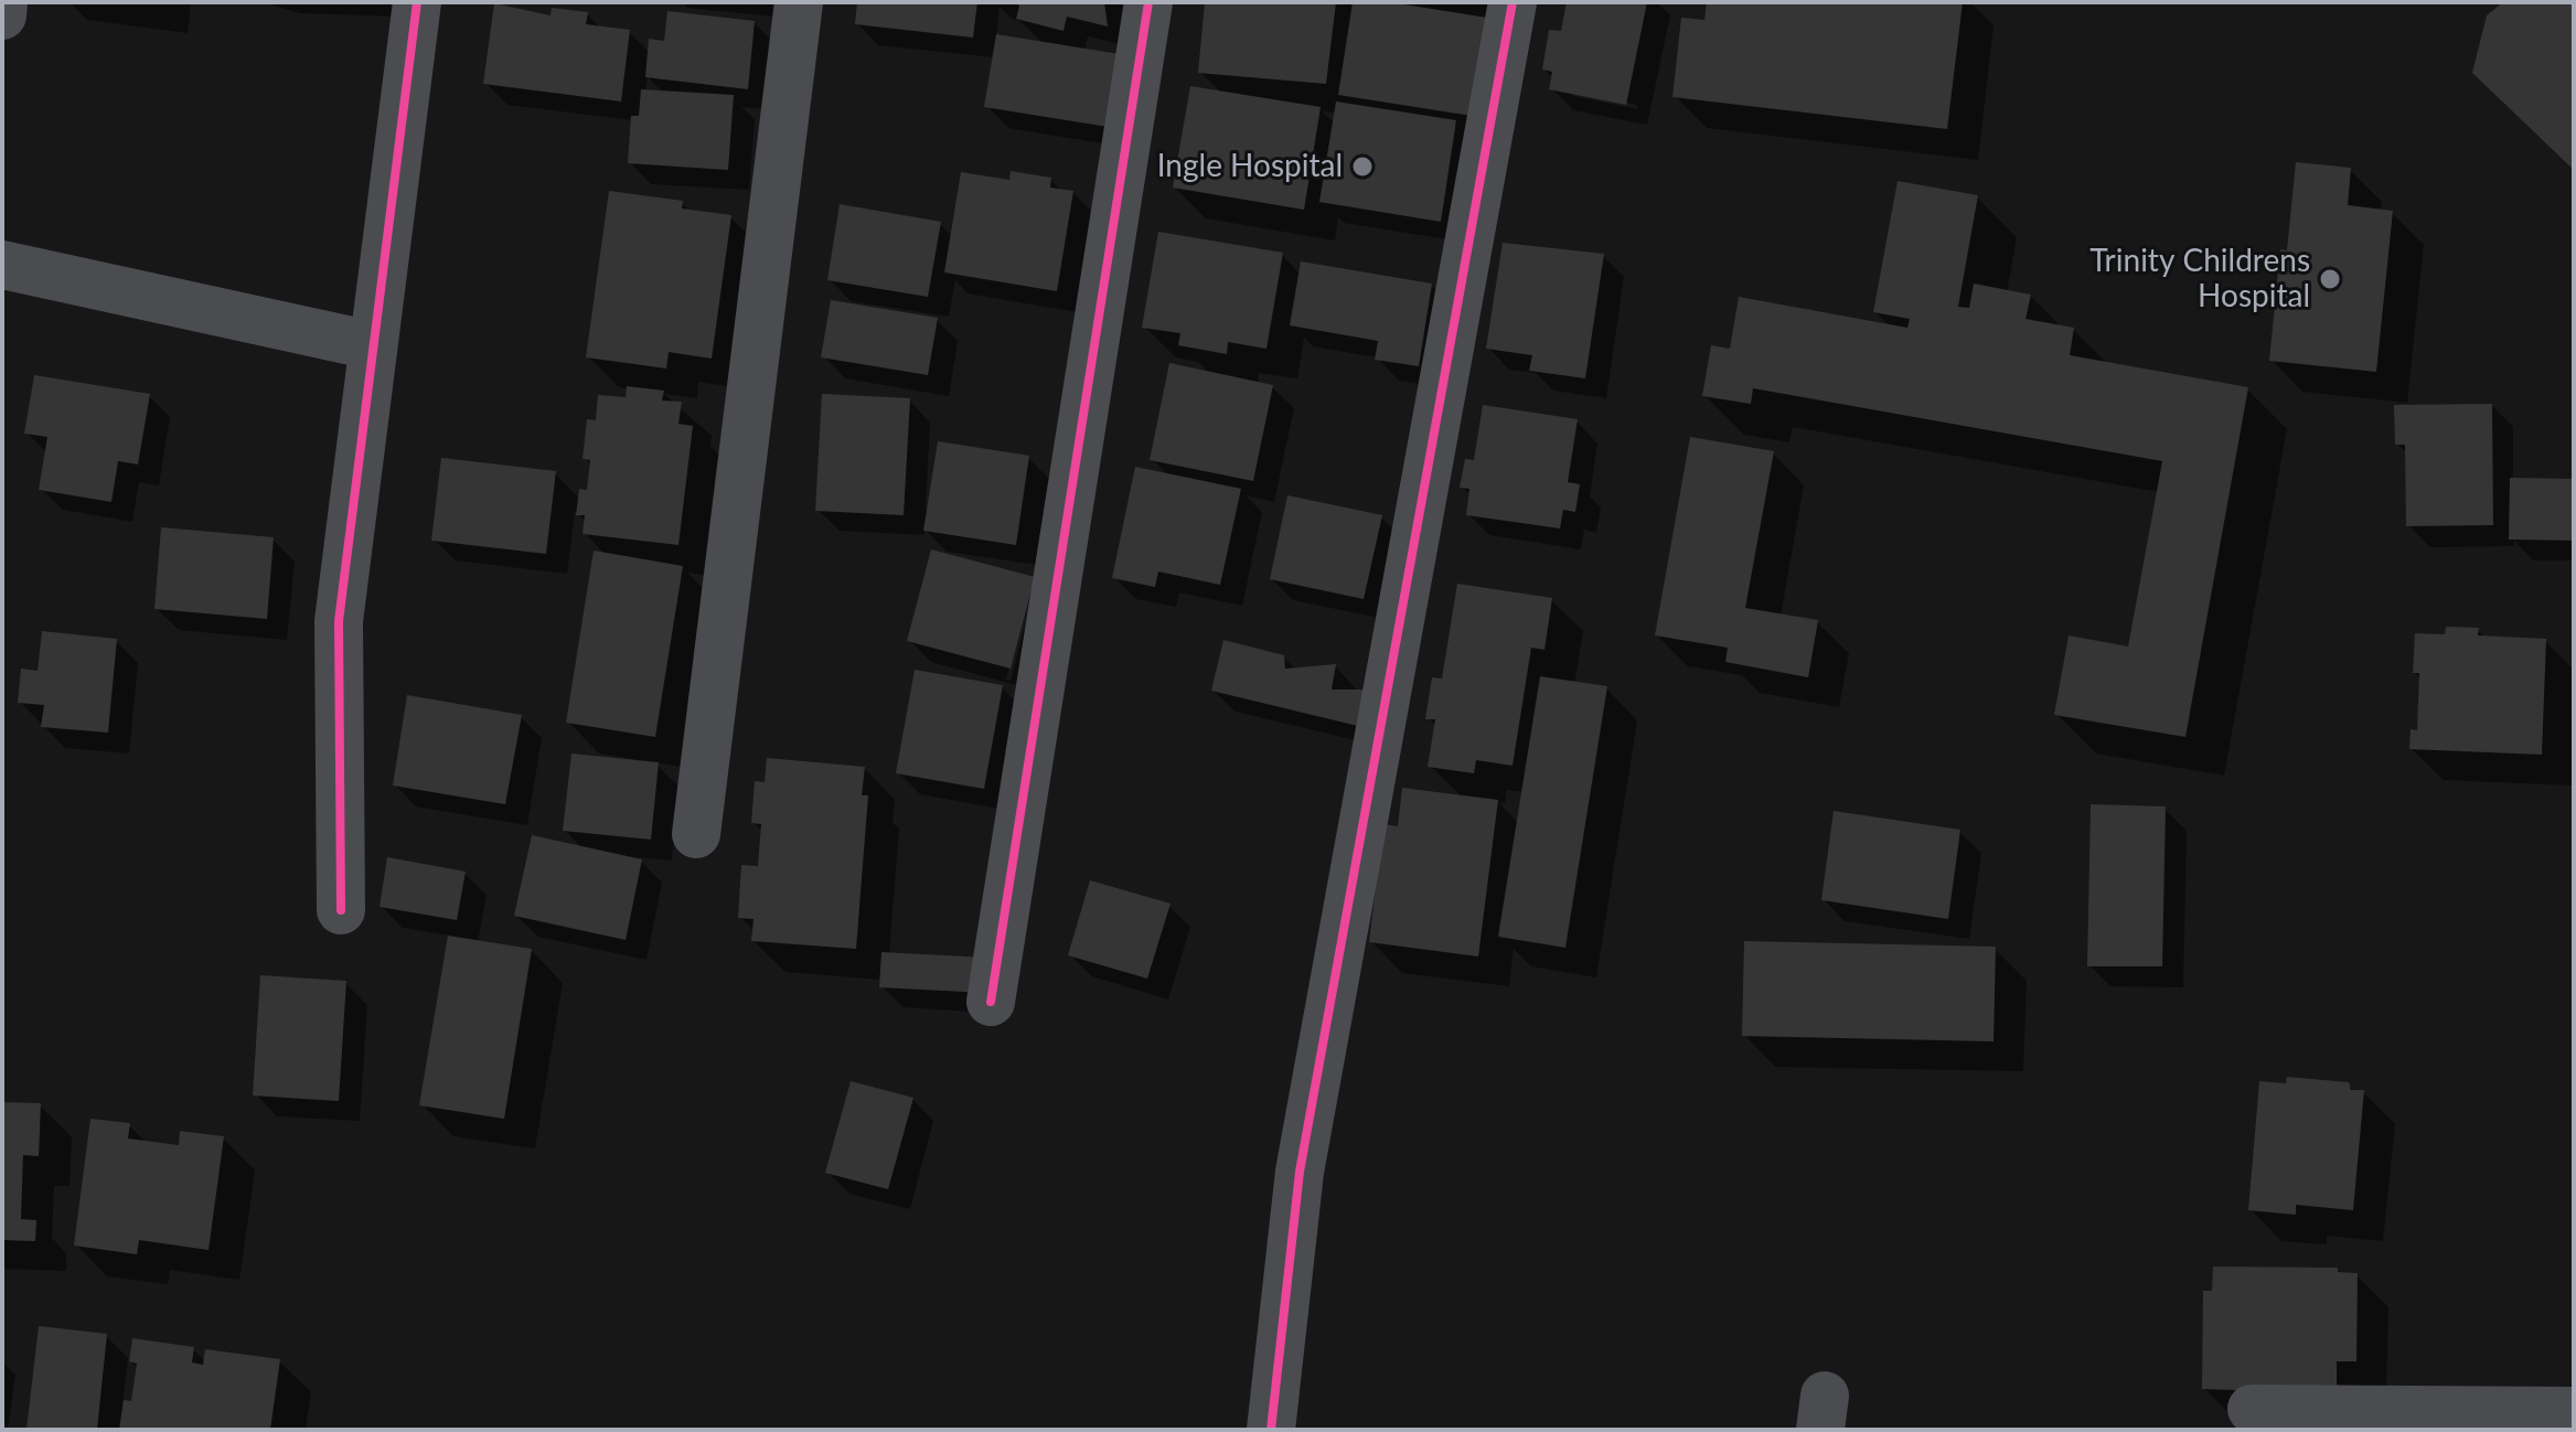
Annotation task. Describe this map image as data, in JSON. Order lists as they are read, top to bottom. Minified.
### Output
{"places":["Ingle Hospital","Trinity Childrens Hospital"]}
